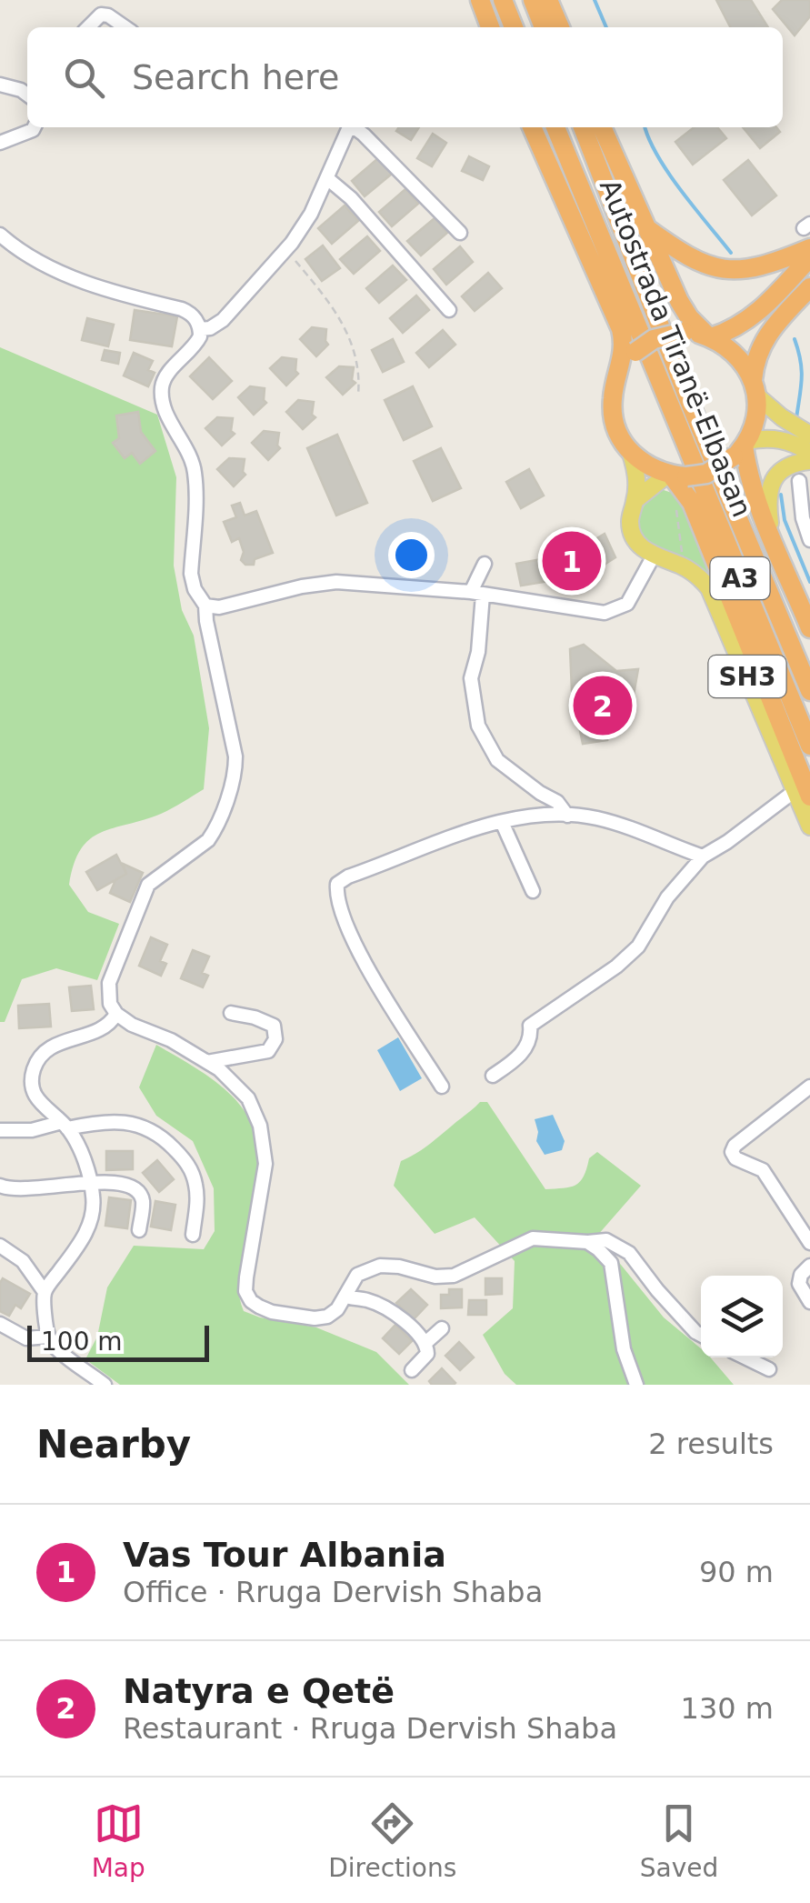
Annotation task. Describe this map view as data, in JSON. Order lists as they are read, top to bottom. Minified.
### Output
{"streets":{"highway":["Autostrada Tiranë-Elbasan","A3"],"main road":["SH3"]},"scale_bar":"100 m","page":{"search":"Search here","pins":["1","2"],"scale":"100 m","heading":["Nearby","2 results"],"list":[{"mark":"1","name":"Vas Tour Albania","note":"Office · Rruga Dervish Shaba","value":"90 m"},{"mark":"2","name":"Natyra e Qetë","note":"Restaurant · Rruga Dervish Shaba","value":"130 m"}],"nav":["Map","Directions","Saved"]}}
